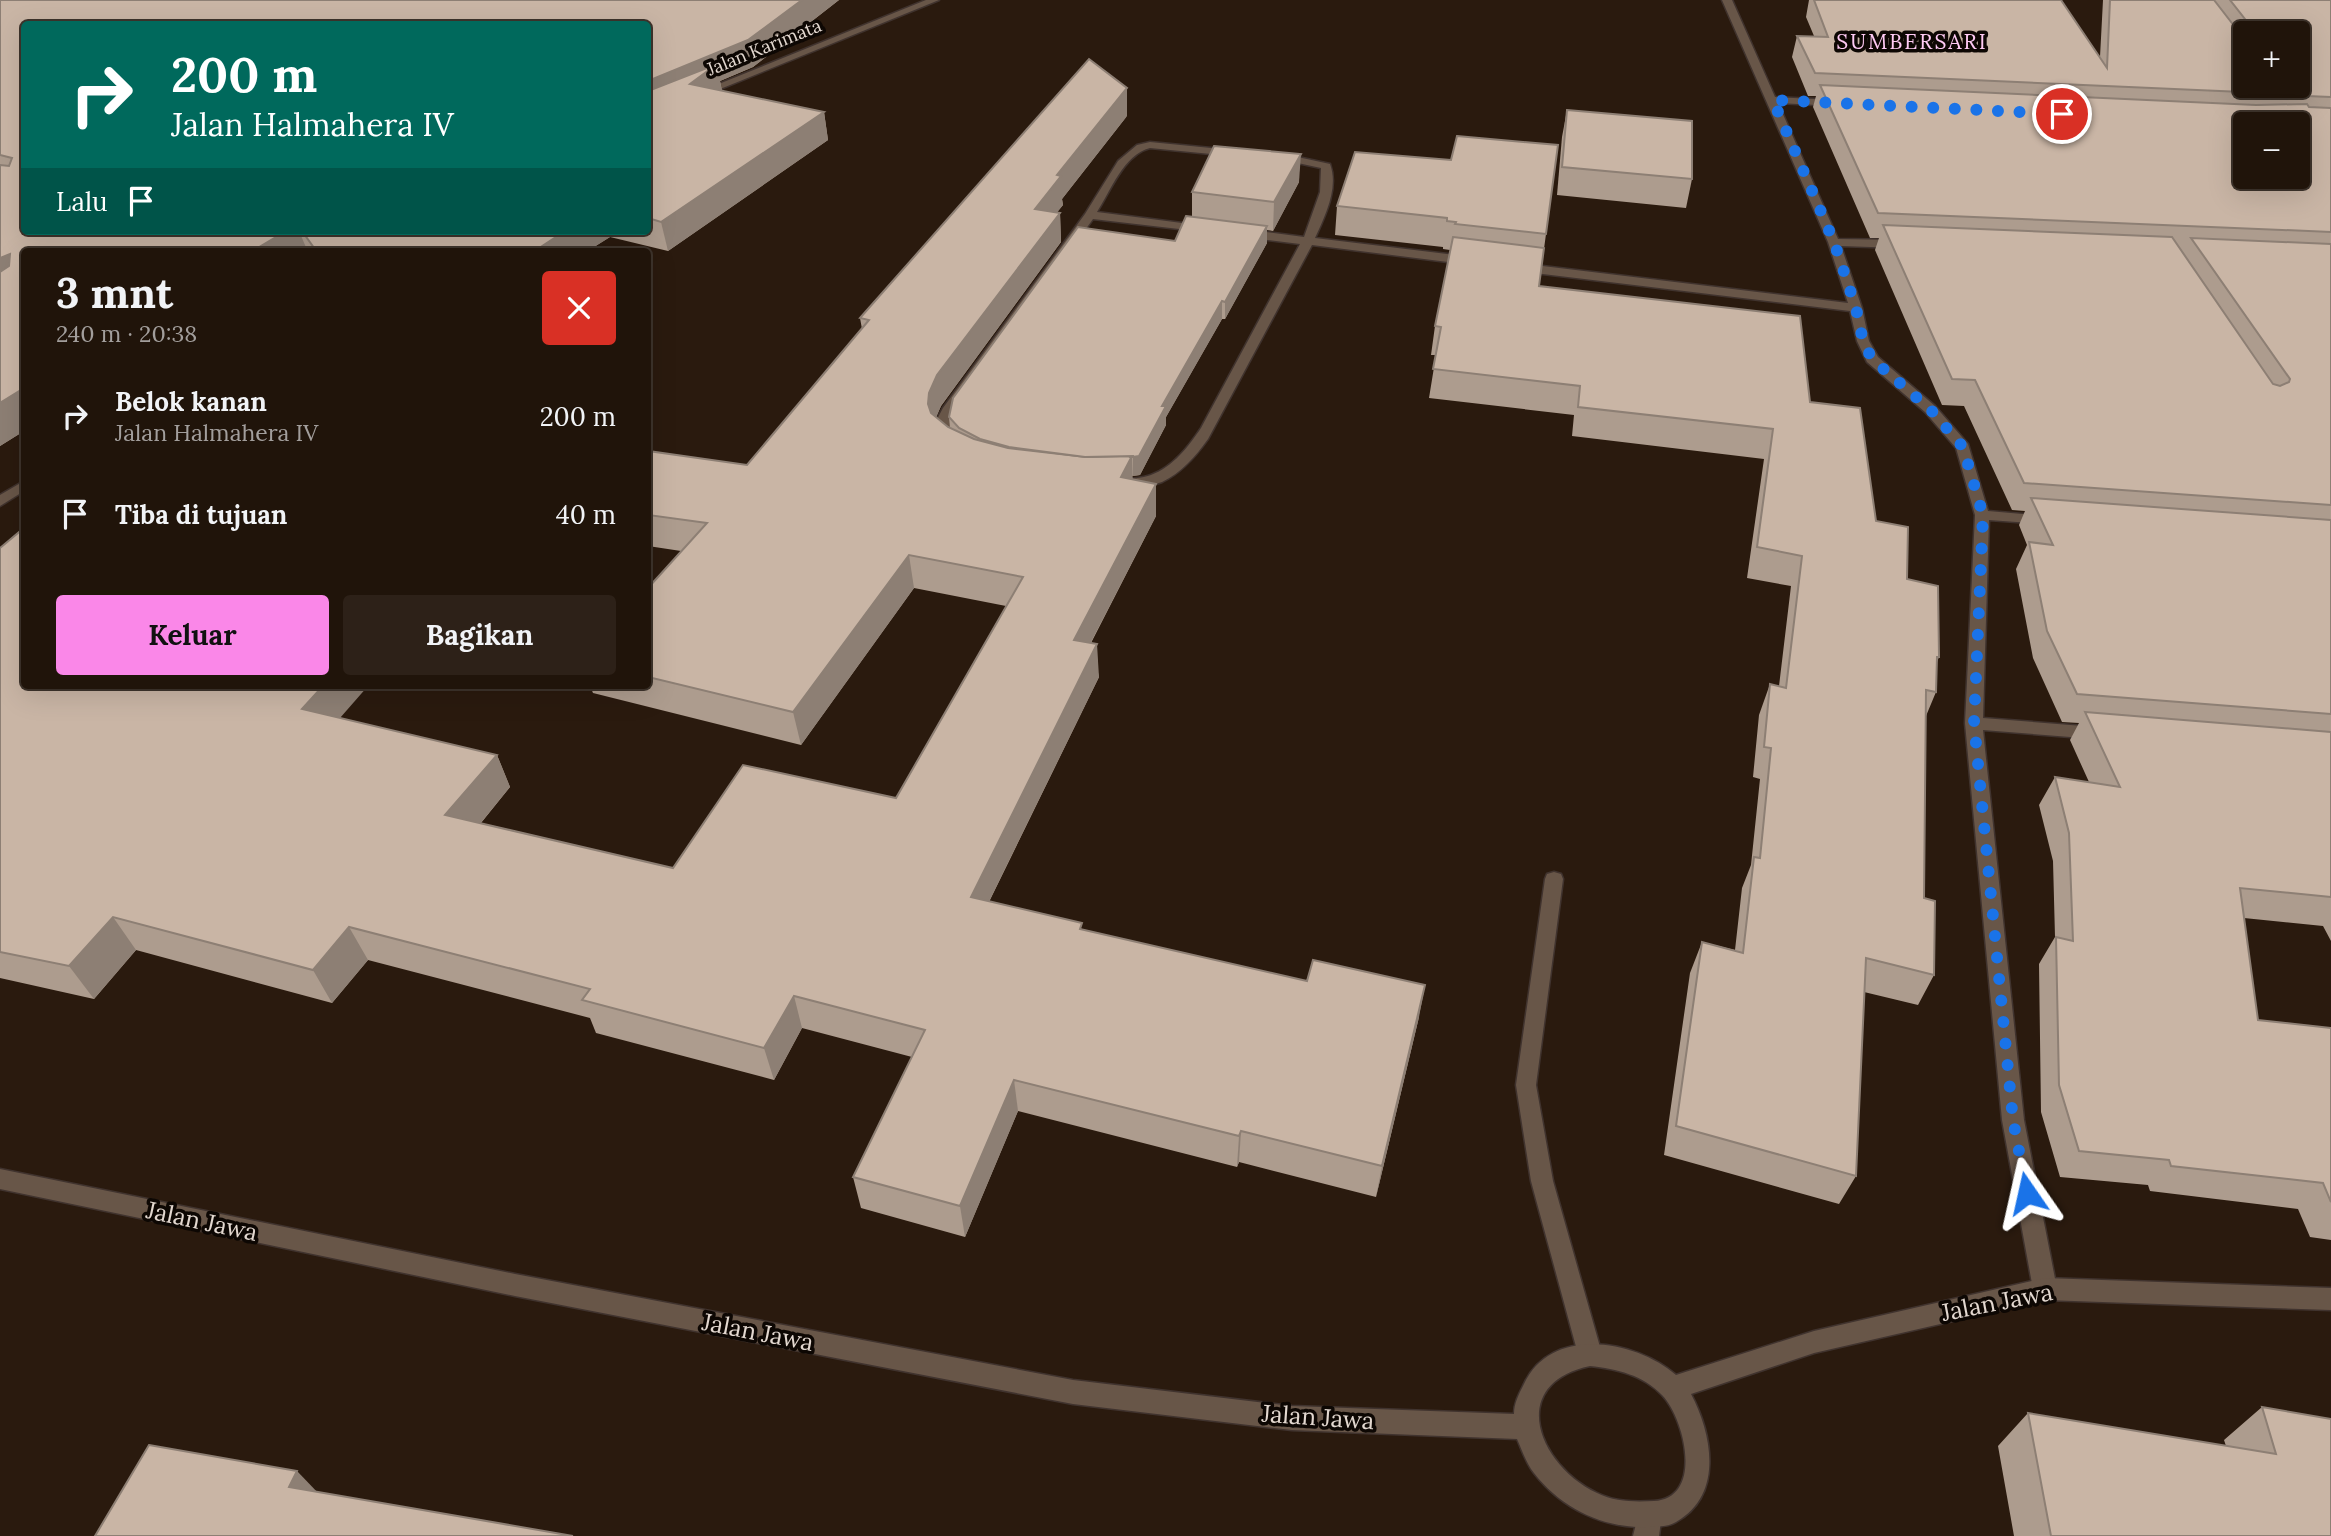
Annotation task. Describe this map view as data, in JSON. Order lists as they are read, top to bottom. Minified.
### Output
{"streets":{"street":["Jalan Karimata","Jalan Jawa"]},"districts":["SUMBERSARI"],"page":{"map_buttons":["+","−"],"turn":["200 m","Jalan Halmahera IV"],"then":"Lalu","heading":["3 mnt","240 m · 20:38"],"list":[{"name":"Belok kanan","note":"Jalan Halmahera IV","value":"200 m"},{"name":"Tiba di tujuan","value":"40 m"}],"buttons":["Keluar","Bagikan"]}}
